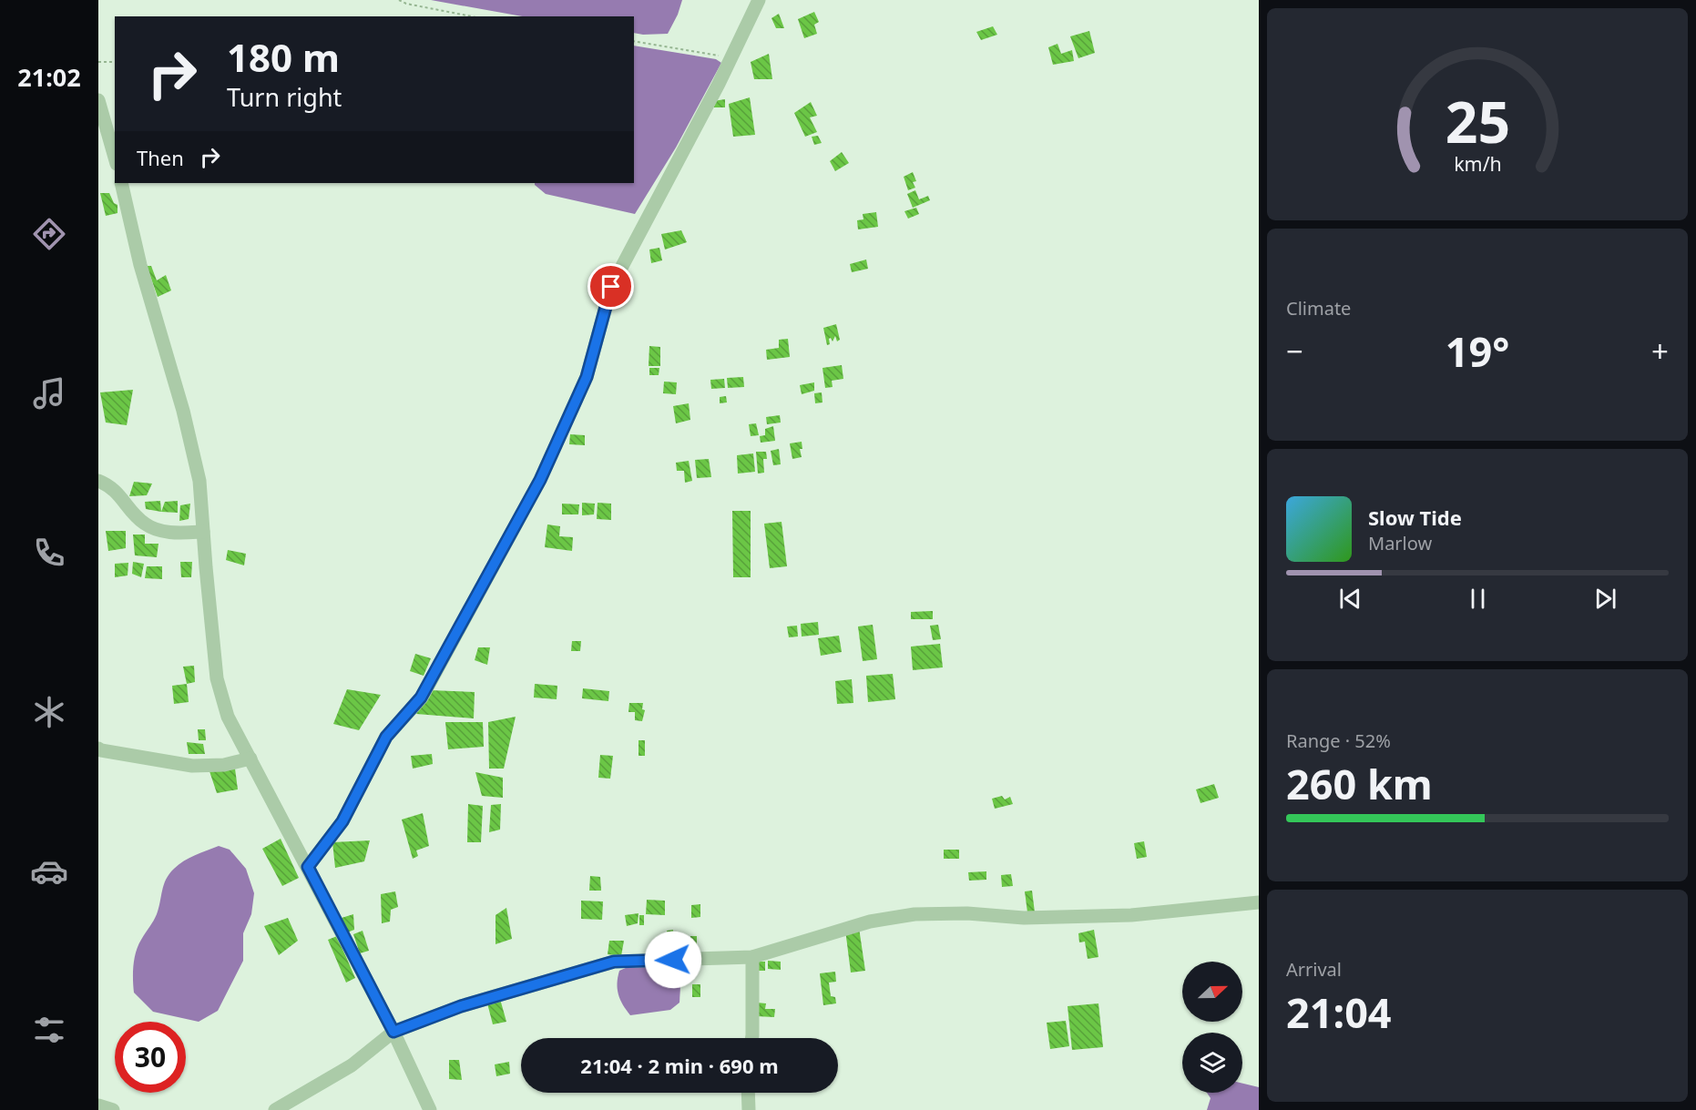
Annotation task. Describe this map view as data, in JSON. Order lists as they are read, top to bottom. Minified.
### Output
{"north":"right","page":{"tabs":"21:02","turn":["180 m","Turn right"],"then":"Then","tile":["Climate",["Range · 52%","260 km"],["Arrival","21:04"]],"heat":["−","19°","+"],"song":["Slow Tide","Marlow"],"limit":"30","trip":"21:04 · 2 min · 690 m","gauge":["25","km/h"]}}
